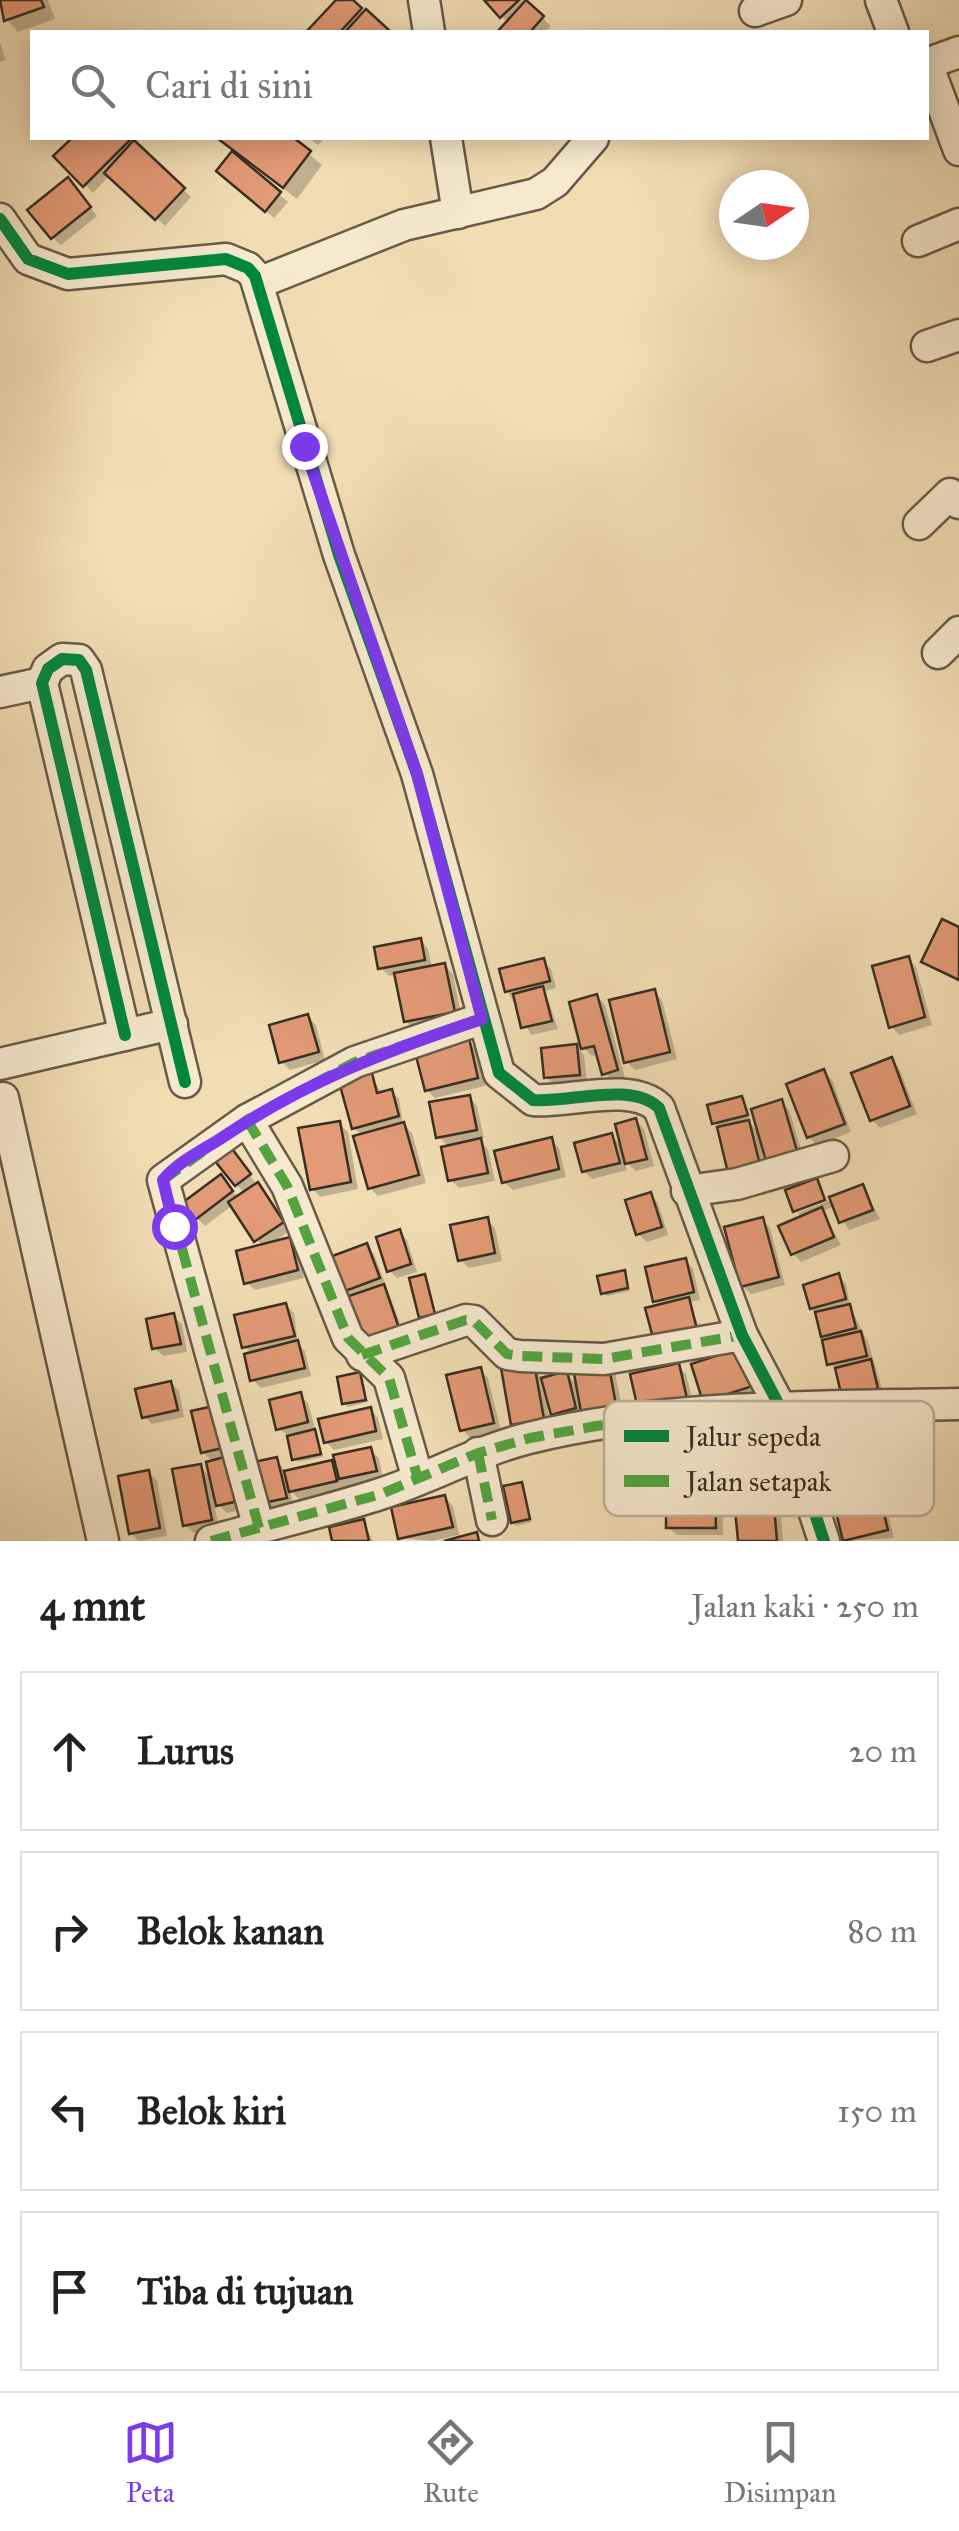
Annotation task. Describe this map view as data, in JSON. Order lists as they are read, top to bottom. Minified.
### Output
{"legend":["Jalur sepeda","Jalan setapak"],"north":"right","page":{"search":"Cari di sini","heading":["4 mnt","Jalan kaki · 250 m"],"list":[["Lurus","20 m"],["Belok kanan","80 m"],["Belok kiri","150 m"],"Tiba di tujuan"],"nav":["Peta","Rute","Disimpan"]}}
